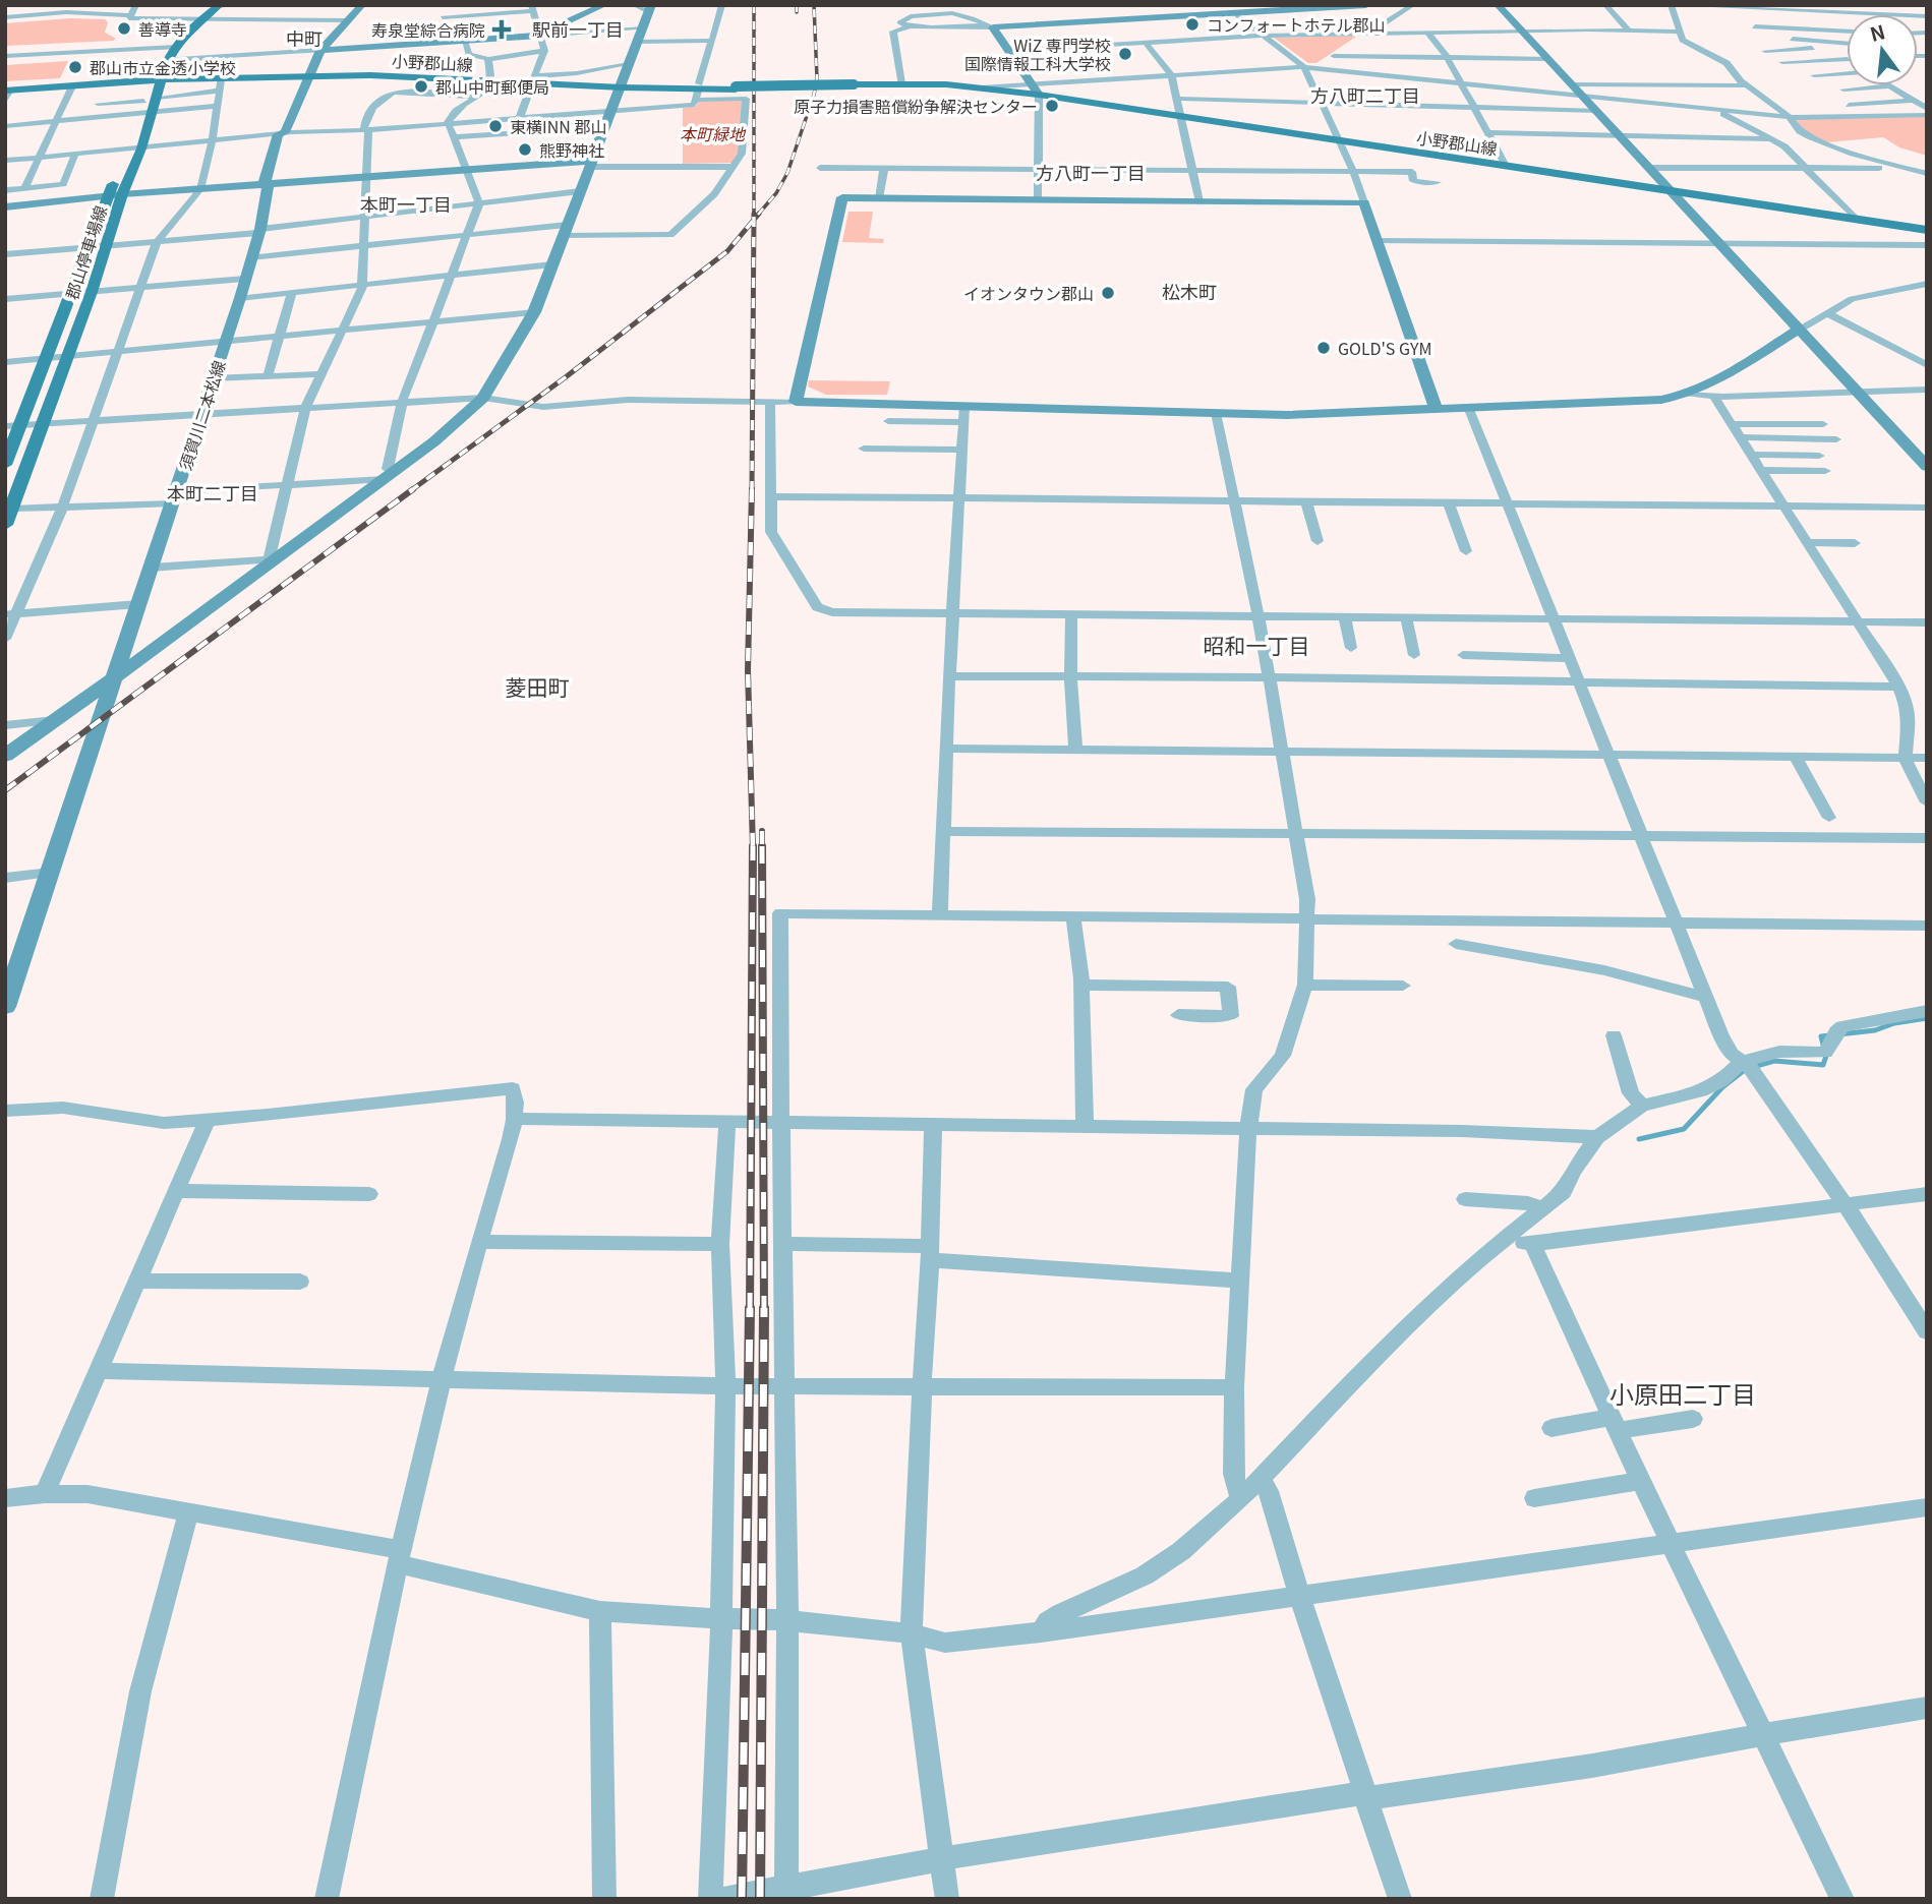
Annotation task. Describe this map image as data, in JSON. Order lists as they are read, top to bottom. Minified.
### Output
{"streets":{"main road":["小野郡山線","郡山停車場線"],"street":["須賀川二本松線"]},"crossings":[["小野郡山線","郡山停車場線"],["小野郡山線","須賀川二本松線"]],"districts":["駅前一丁目","中町","方八町二丁目","方八町一丁目","本町一丁目","松木町","本町二丁目","昭和一丁目","菱田町","小原田二丁目"],"parks":["本町緑地"],"places":{"other":["コンフォートホテル郡山","善導寺","WiZ 専門学校 国際情報工科大学校","郡山市立金透小学校","郡山中町郵便局","原子力損害賠償紛争解決センター","東横INN 郡山","熊野神社","イオンタウン郡山","GOLD'S GYM"],"health":["寿泉堂綜合病院"]},"north":"top"}
